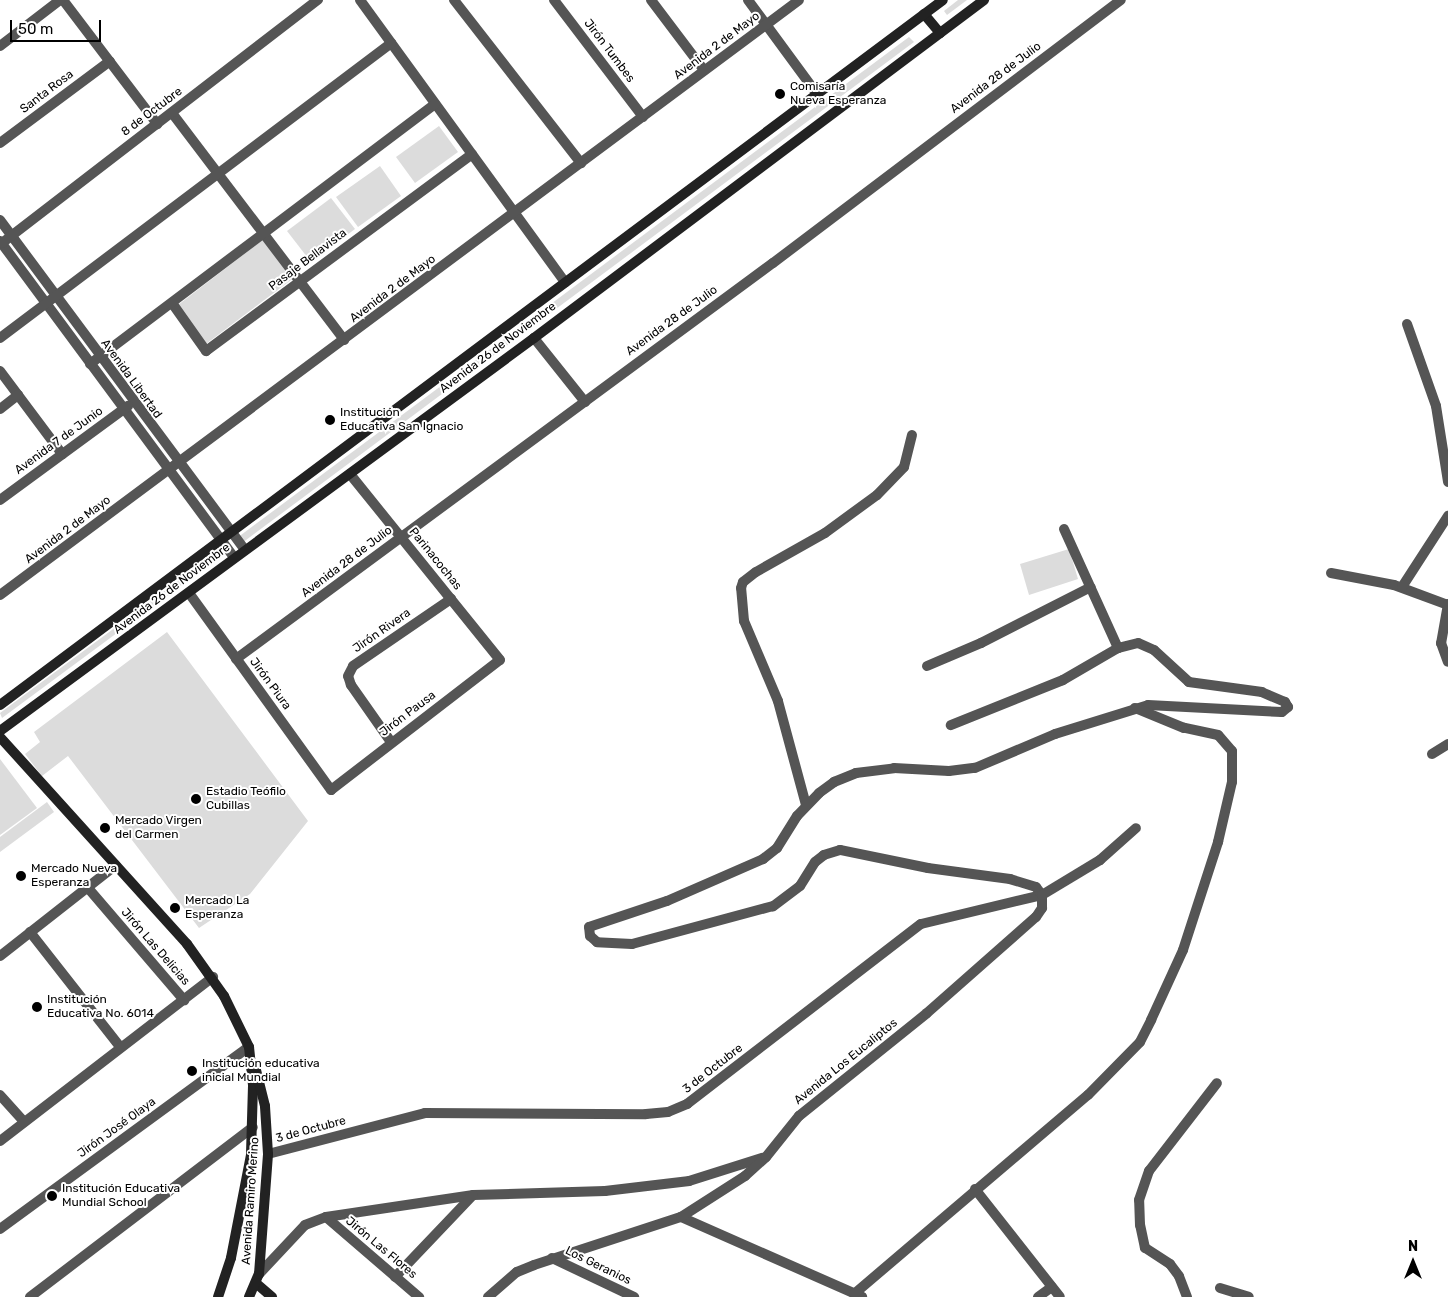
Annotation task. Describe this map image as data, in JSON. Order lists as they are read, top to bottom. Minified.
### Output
{"streets":{"main road":["Avenida 26 de Noviembre","Avenida Ramiro Merino"],"street":["Avenida 2 de Mayo","Jirón Tumbes","Avenida 28 de Julio","Santa Rosa","8 de Octubre","Pasaje Bellavista","Avenida Libertad","Avenida 7 de Junio","Parinacochas","Jirón Rivera","Jirón Piura","Jirón Pausa","Jirón Las Delicias","Avenida Los Eucaliptos","3 de Octubre","Jirón José Olaya","Jirón Las Flores","Los Geranios"]},"crossings":[["Avenida 2 de Mayo","Jirón Tumbes"],["Avenida 2 de Mayo","Avenida Libertad"],["Avenida 28 de Julio","Parinacochas"],["Avenida 28 de Julio","Jirón Piura"],["8 de Octubre","Avenida Libertad"],["Avenida 26 de Noviembre","Avenida Libertad"],["Avenida 26 de Noviembre","Parinacochas"],["Avenida 26 de Noviembre","Jirón Piura"],["Avenida Libertad","Avenida 7 de Junio"],["Parinacochas","Jirón Rivera"],["Parinacochas","Jirón Pausa"],["Jirón Rivera","Jirón Pausa"],["Jirón Piura","Jirón Pausa"],["Avenida Los Eucaliptos","3 de Octubre"],["Avenida Los Eucaliptos","Los Geranios"],["3 de Octubre","Avenida Ramiro Merino"],["Jirón José Olaya","Avenida Ramiro Merino"]],"places":["Comisaría Nueva Esperanza","Institución Educativa San Ignacio","Estadio Teófilo Cubillas","Mercado Virgen del Carmen","Mercado Nueva Esperanza","Mercado La Esperanza","Institución Educativa No. 6014","Institución educativa inicial Mundial","Institución Educativa Mundial School"],"scale_bar":"50 m","north":"top"}
